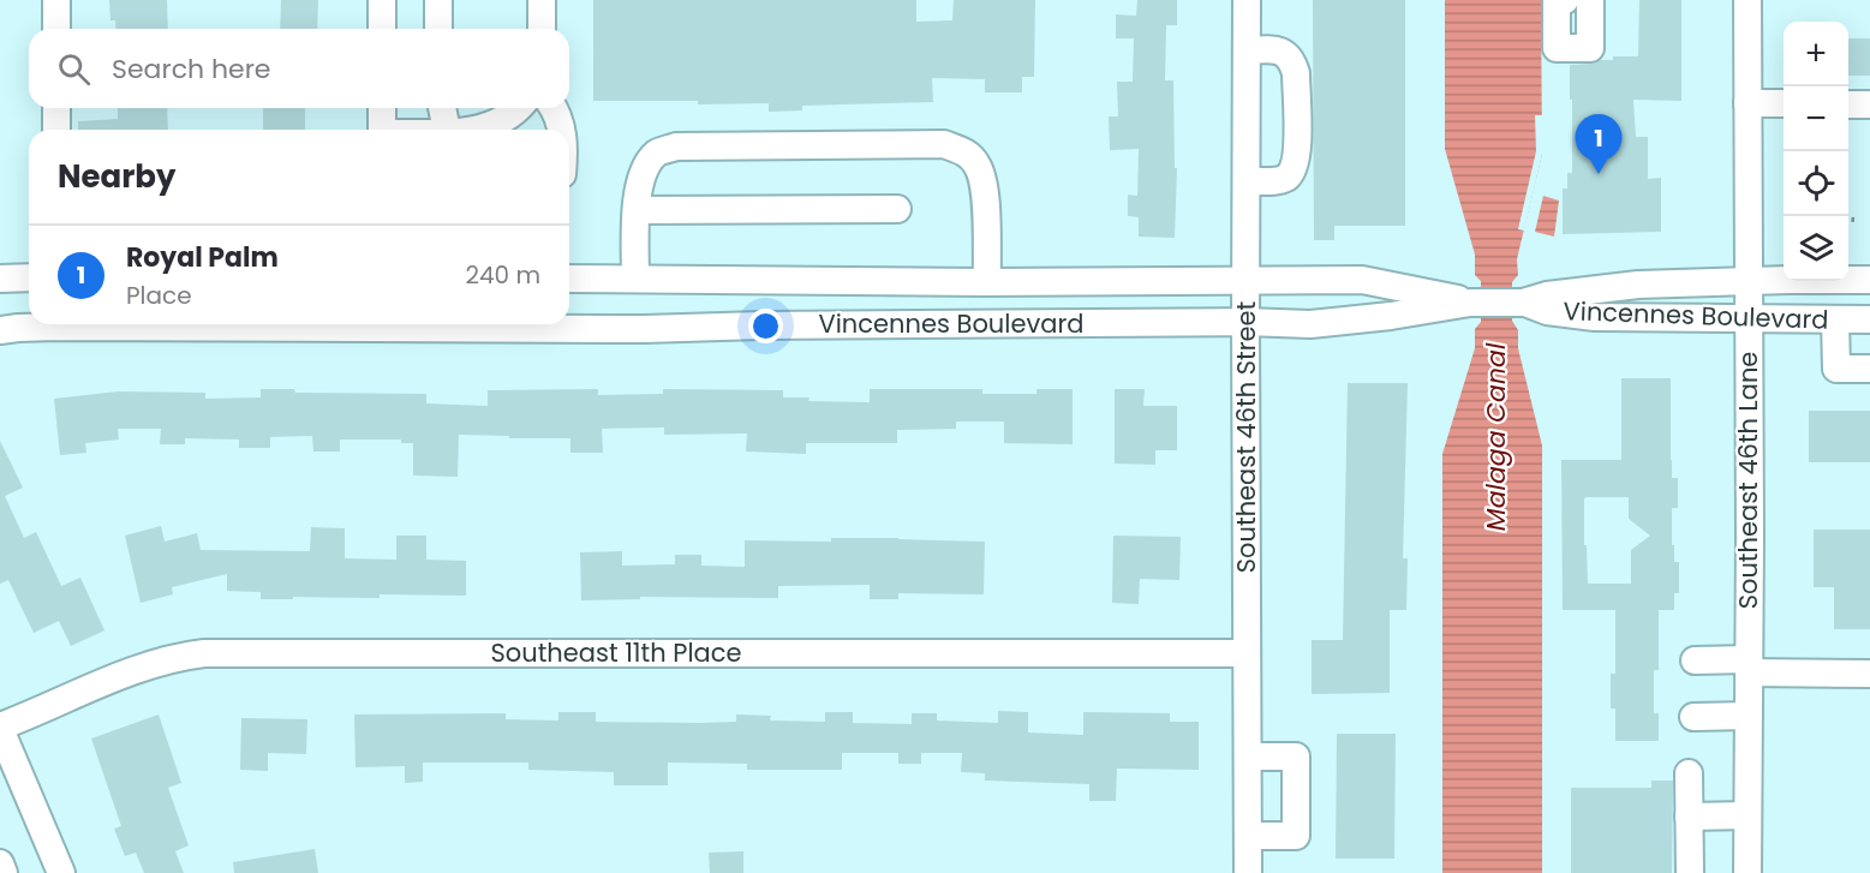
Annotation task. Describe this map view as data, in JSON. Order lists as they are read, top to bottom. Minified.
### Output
{"streets":{"street":["Vincennes Boulevard","Southeast 46th Street","Southeast 46th Lane","Southeast 11th Place"]},"crossings":[["Vincennes Boulevard","Southeast 46th Street"],["Vincennes Boulevard","Southeast 46th Lane"],["Southeast 46th Street","Southeast 11th Place"]],"water":["Malaga Canal"],"page":{"map_buttons":["+","−"],"search":"Search here","pins":"1","heading":"Nearby","list":[{"mark":"1","name":"Royal Palm","note":"Place","value":"240 m"}]}}
